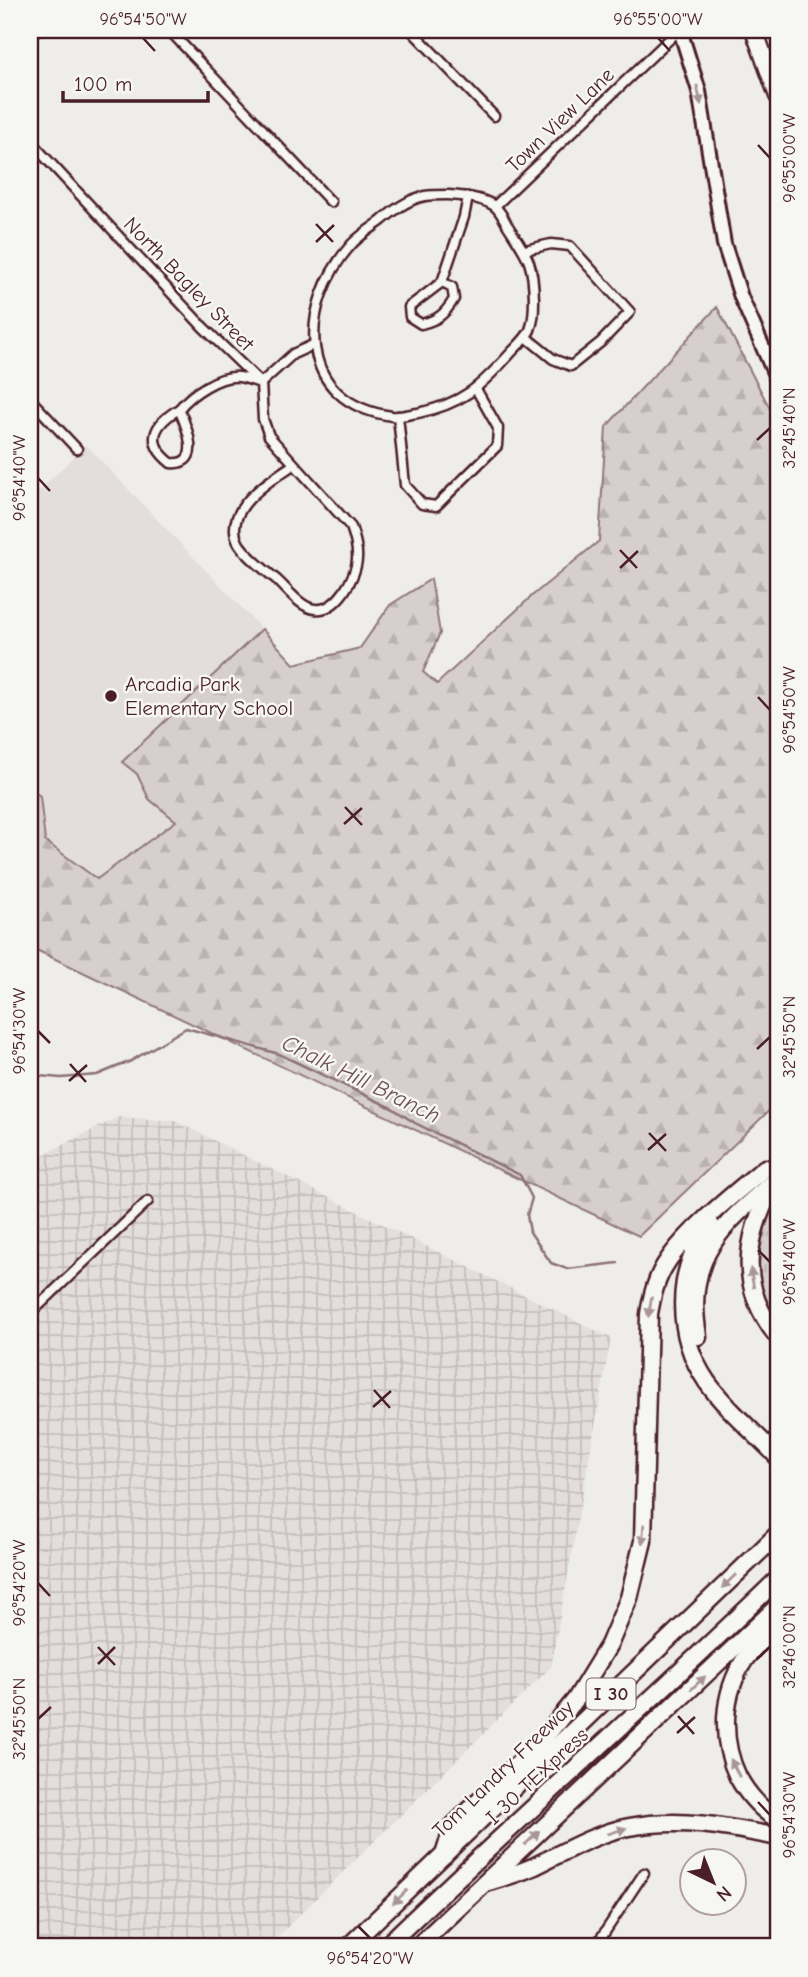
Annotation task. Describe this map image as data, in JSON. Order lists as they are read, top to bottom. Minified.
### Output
{"streets":{"highway":["I 30","Tom Landry Freeway","I 30 TEXpress"],"street":["Town View Lane","North Bagley Street"]},"water":["Chalk Hill Branch"],"places":["Arcadia Park Elementary School"],"scale_bar":"100 m","north":"bottom right","coordinates":["96°54'50\"W","96°55'00\"W","32°45'40\"N","96°54'40\"W","96°54'30\"W","32°45'50\"N","96°54'20\"W","32°46'00\"N"]}
